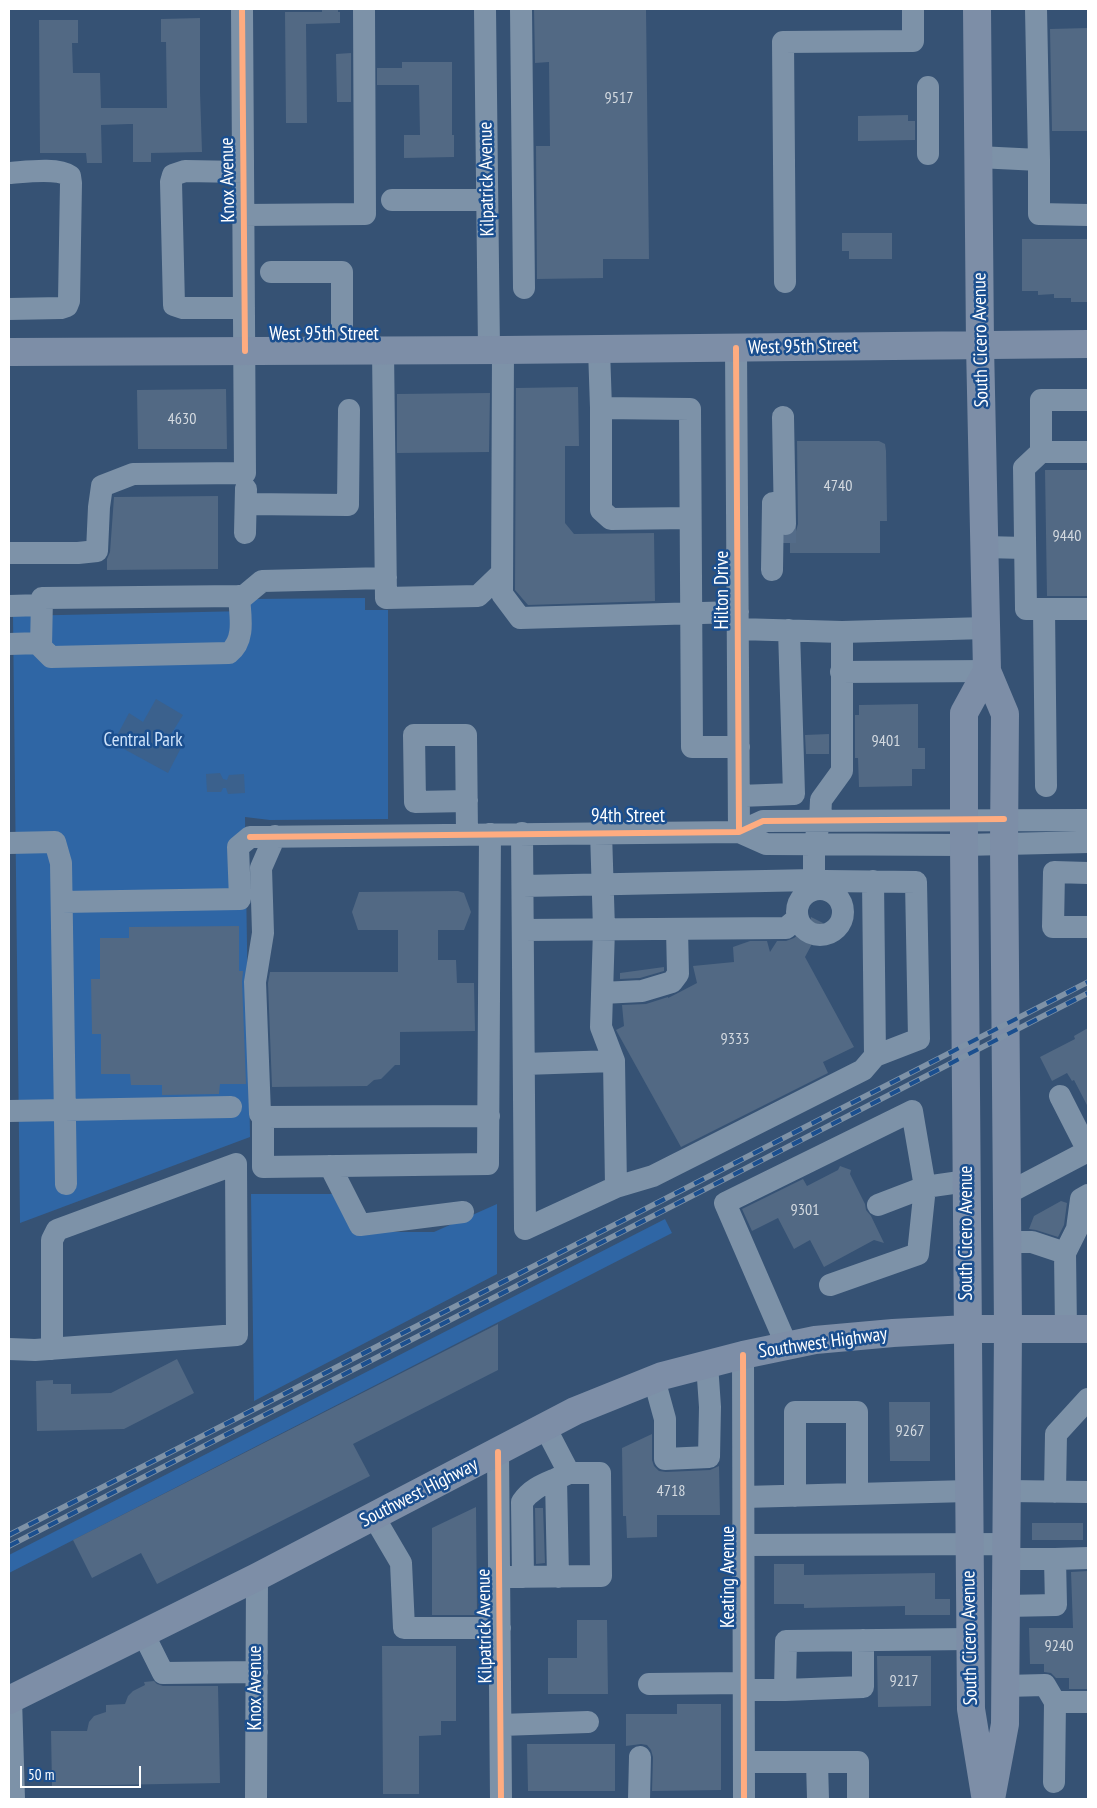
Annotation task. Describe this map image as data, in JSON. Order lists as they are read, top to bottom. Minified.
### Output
{"streets":{"main road":["West 95th Street","South Cicero Avenue","Southwest Highway"],"street":["Kilpatrick Avenue","Knox Avenue","Hilton Drive","94th Street","Keating Avenue"]},"crossings":[["Kilpatrick Avenue","West 95th Street"],["Kilpatrick Avenue","Southwest Highway"],["Knox Avenue","West 95th Street"],["Knox Avenue","Southwest Highway"],["West 95th Street","South Cicero Avenue"],["West 95th Street","Hilton Drive"],["South Cicero Avenue","94th Street"],["South Cicero Avenue","Southwest Highway"],["Hilton Drive","94th Street"],["Southwest Highway","Keating Avenue"]],"parks":["Central Park"],"house_numbers":["9517","4630","4740","9440","9401","9333","9301","9267","4718","9240","9217"],"scale_bar":"50 m"}
